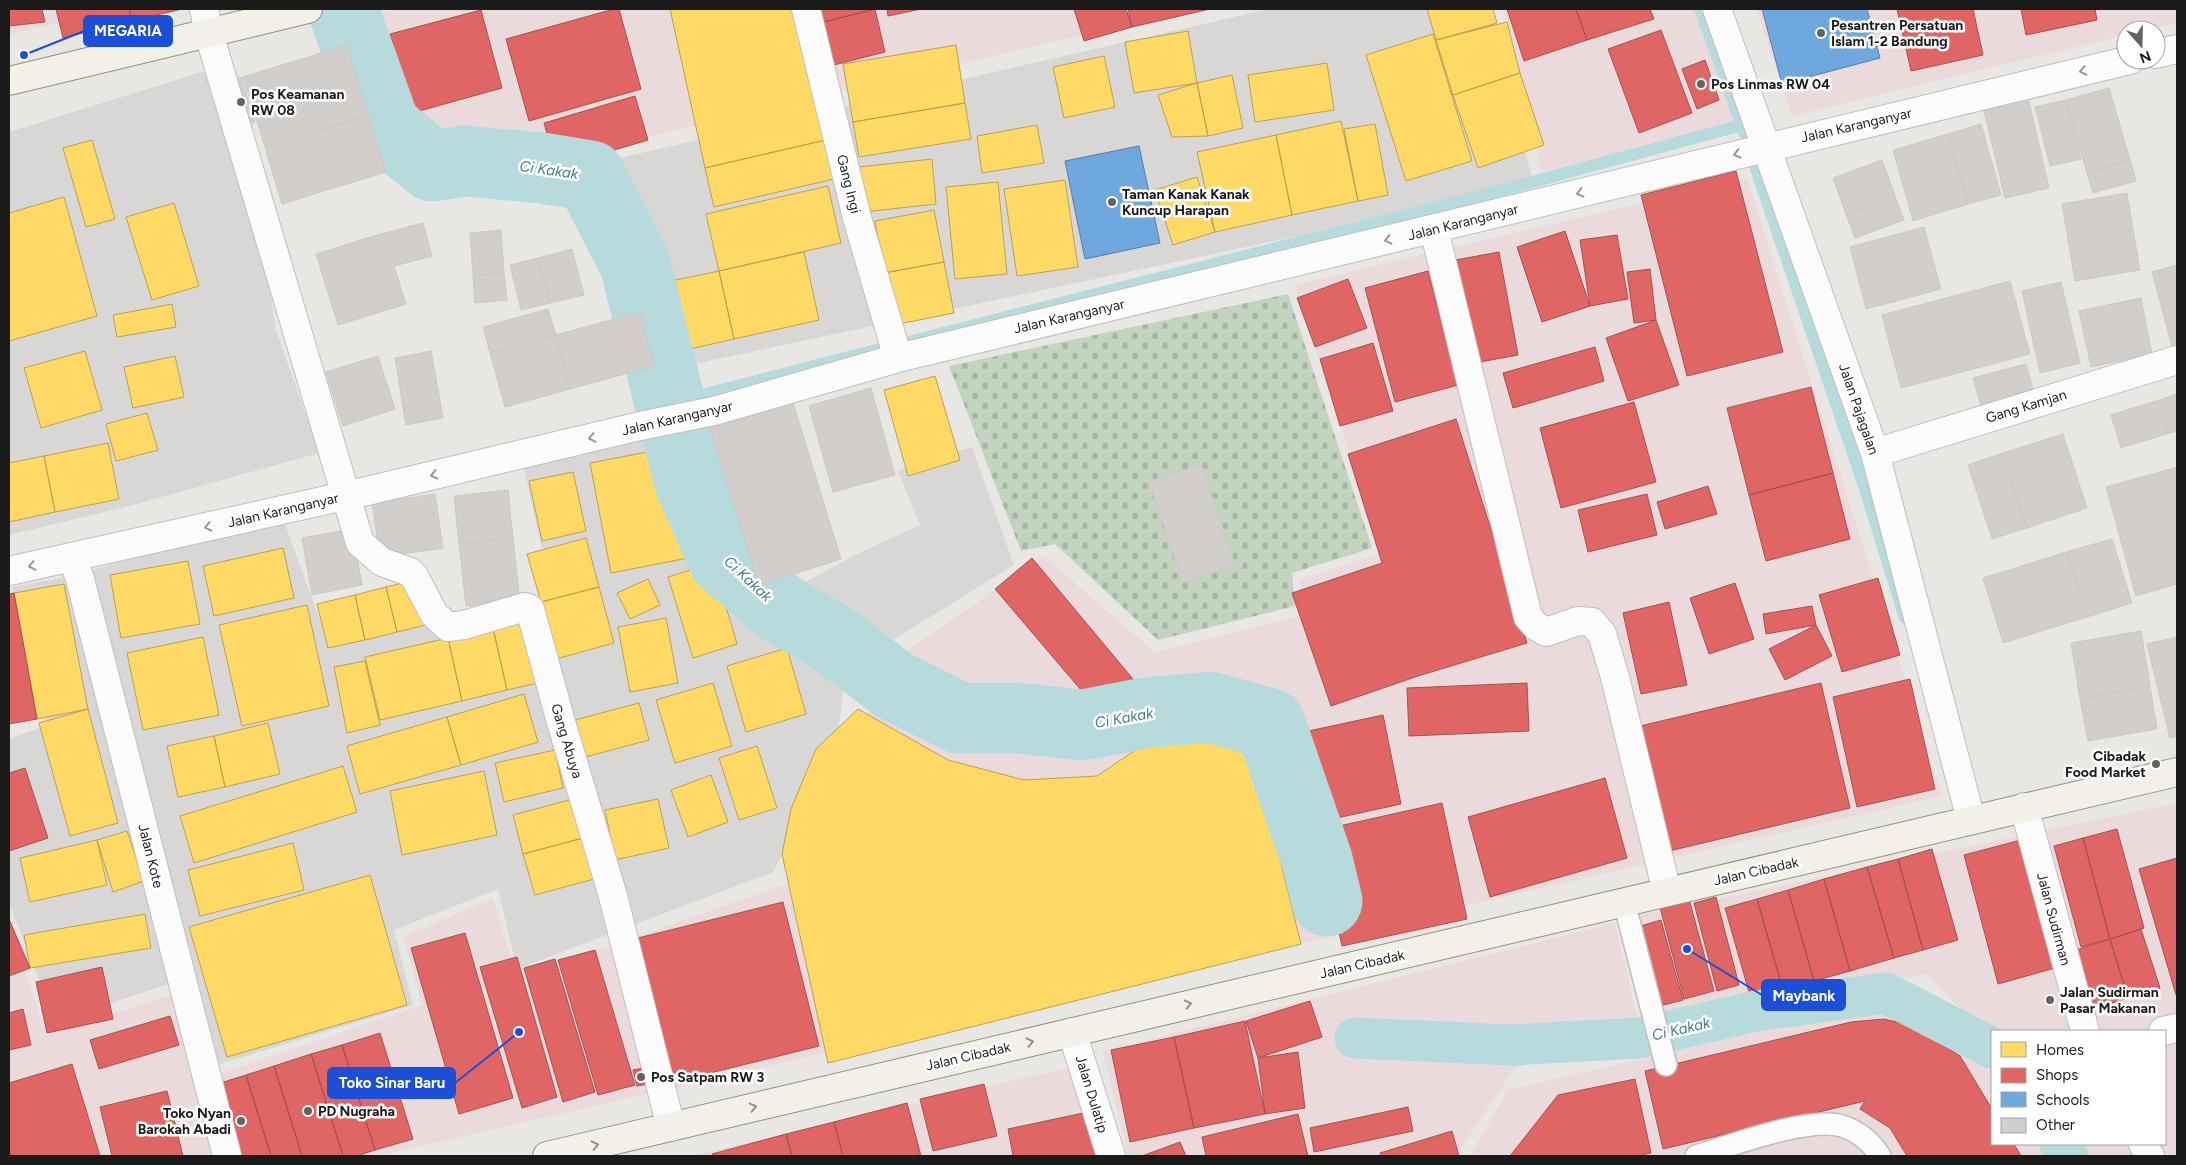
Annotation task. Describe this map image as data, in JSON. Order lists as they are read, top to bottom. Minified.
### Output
{"streets":{"main road":["Jalan Cibadak"],"street":["Jalan Karanganyar","Gang Ingi","Gang Kamjan","Jalan Pajagalan","Gang Abuya","Jalan Kote","Jalan Sudirman","Jalan Dulatip"]},"crossings":[["Jalan Karanganyar","Gang Ingi"],["Jalan Karanganyar","Jalan Pajagalan"],["Jalan Karanganyar","Gang Abuya"],["Jalan Karanganyar","Jalan Kote"],["Gang Kamjan","Jalan Pajagalan"],["Jalan Pajagalan","Jalan Cibadak"],["Gang Abuya","Jalan Cibadak"],["Jalan Cibadak","Jalan Sudirman"],["Jalan Cibadak","Jalan Dulatip"]],"one_way":["Jalan Karanganyar","Jalan Cibadak"],"water":["Ci Kakak"],"places":["Pesantren Persatuan Islam 1-2 Bandung","MEGARIA","Pos Linmas RW 04","Pos Keamanan RW 08","Taman Kanak Kanak Kuncup Harapan","Cibadak Food Market","Maybank","Jalan Sudirman Pasar Makanan","Toko Sinar Baru","Pos Satpam RW 3","PD Nugraha","Toko Nyan Barokah Abadi"],"legend":["Homes","Shops","Schools","Other"],"north":"bottom"}
